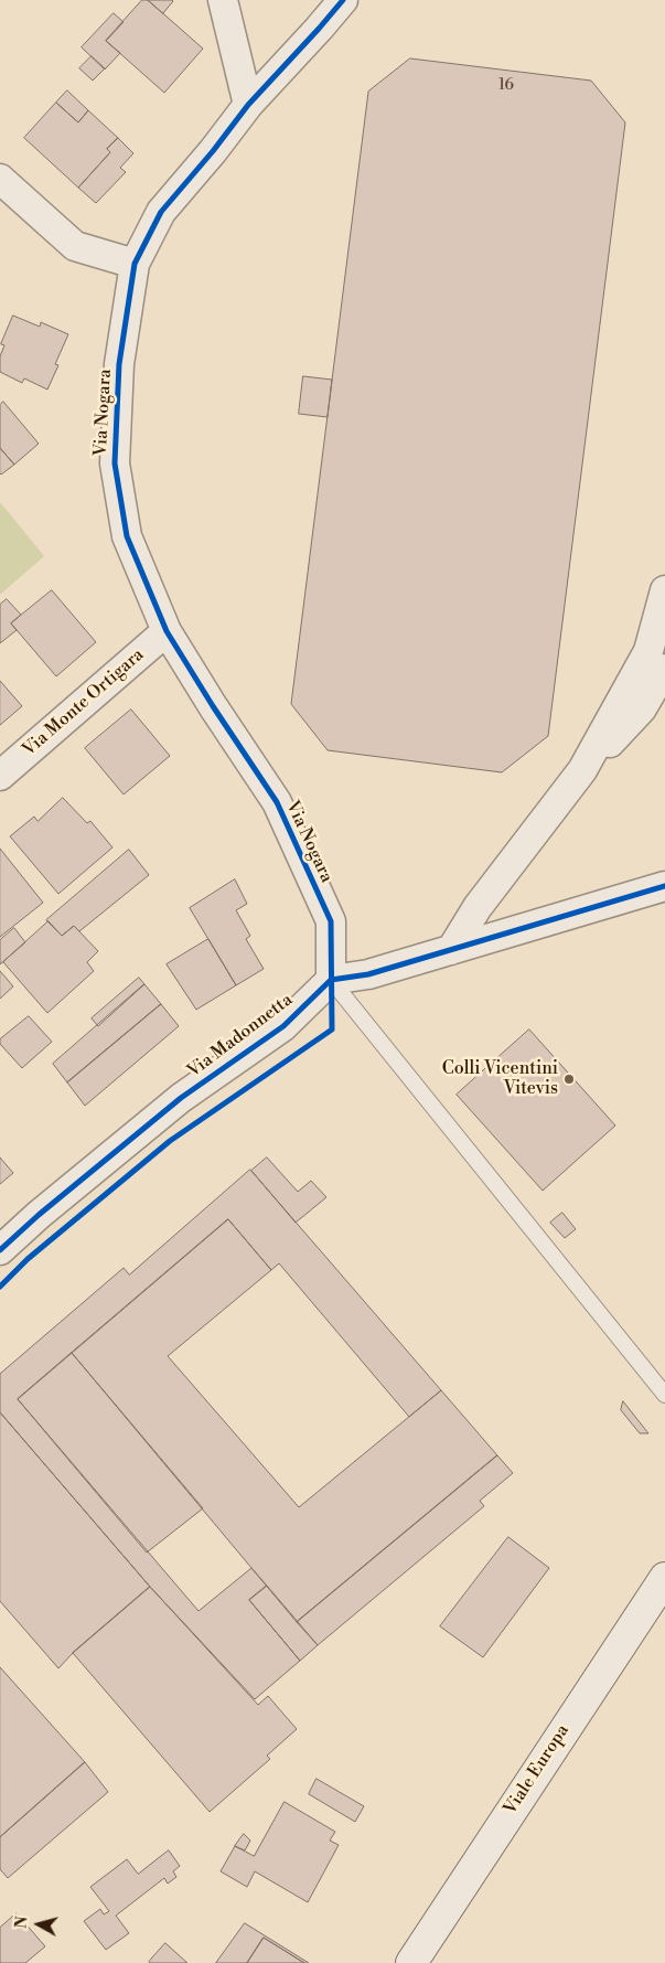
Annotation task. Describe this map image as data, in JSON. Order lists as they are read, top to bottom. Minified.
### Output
{"streets":{"main road":["Viale Europa"],"street":["Via Nogara","Via Monte Ortigara","Via Madonnetta"]},"crossings":[["Via Nogara","Via Monte Ortigara"],["Via Nogara","Via Madonnetta"]],"places":["Colli Vicentini Vitevis"],"house_numbers":["16"],"north":"left"}
